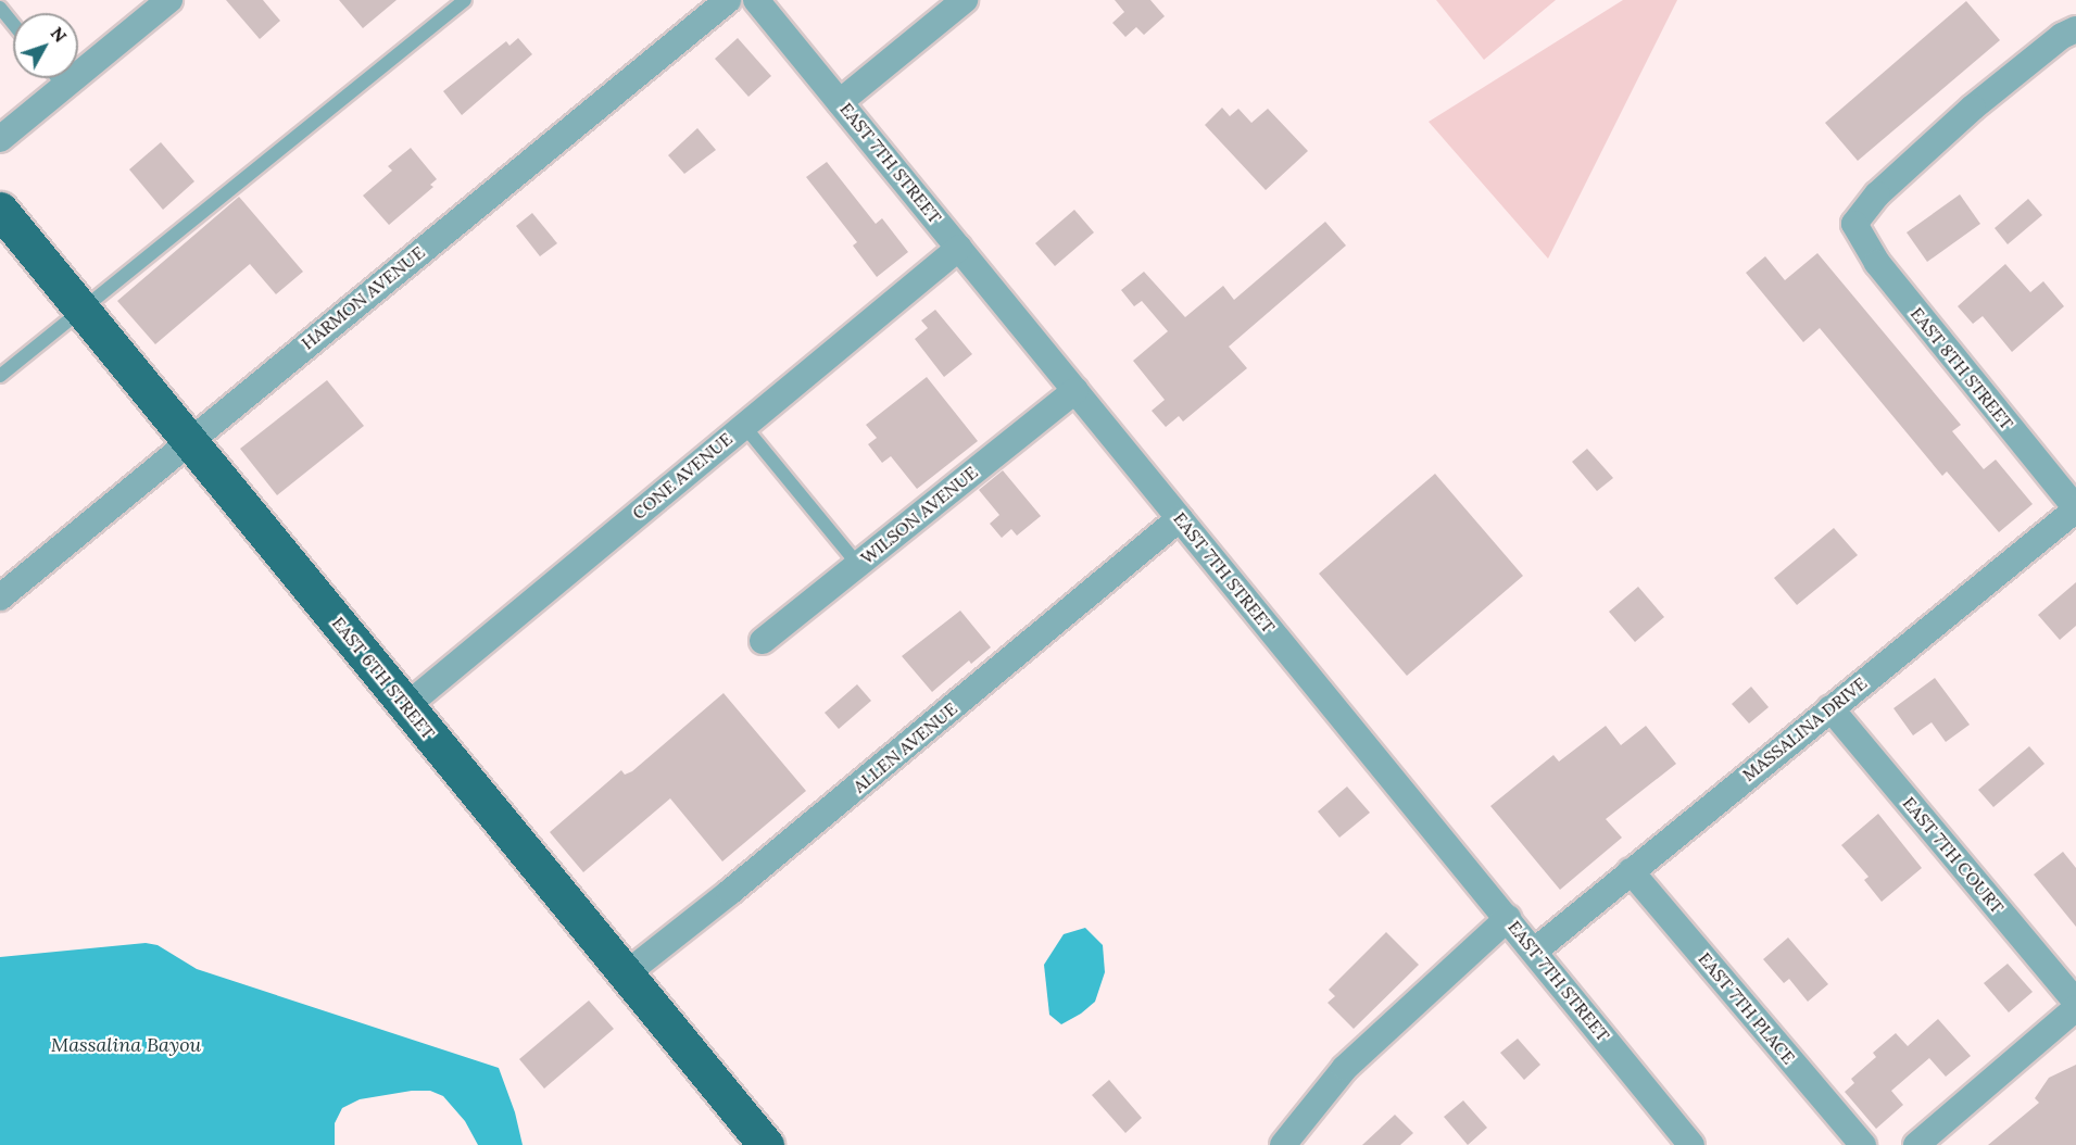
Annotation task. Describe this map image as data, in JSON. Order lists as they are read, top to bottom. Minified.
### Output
{"streets":{"main road":["EAST 6TH STREET"],"street":["EAST 7TH STREET","HARMON AVENUE","EAST 8TH STREET","CONE AVENUE","WILSON AVENUE","MASSALINA DRIVE","ALLEN AVENUE","EAST 7TH COURT","EAST 7TH PLACE"]},"crossings":[["EAST 7TH STREET","CONE AVENUE"],["EAST 7TH STREET","WILSON AVENUE"],["EAST 7TH STREET","MASSALINA DRIVE"],["EAST 7TH STREET","ALLEN AVENUE"],["HARMON AVENUE","EAST 6TH STREET"],["EAST 8TH STREET","MASSALINA DRIVE"],["CONE AVENUE","EAST 6TH STREET"],["EAST 6TH STREET","ALLEN AVENUE"],["MASSALINA DRIVE","EAST 7TH COURT"],["MASSALINA DRIVE","EAST 7TH PLACE"]],"water":["Massalina Bayou"],"north":"top right"}
